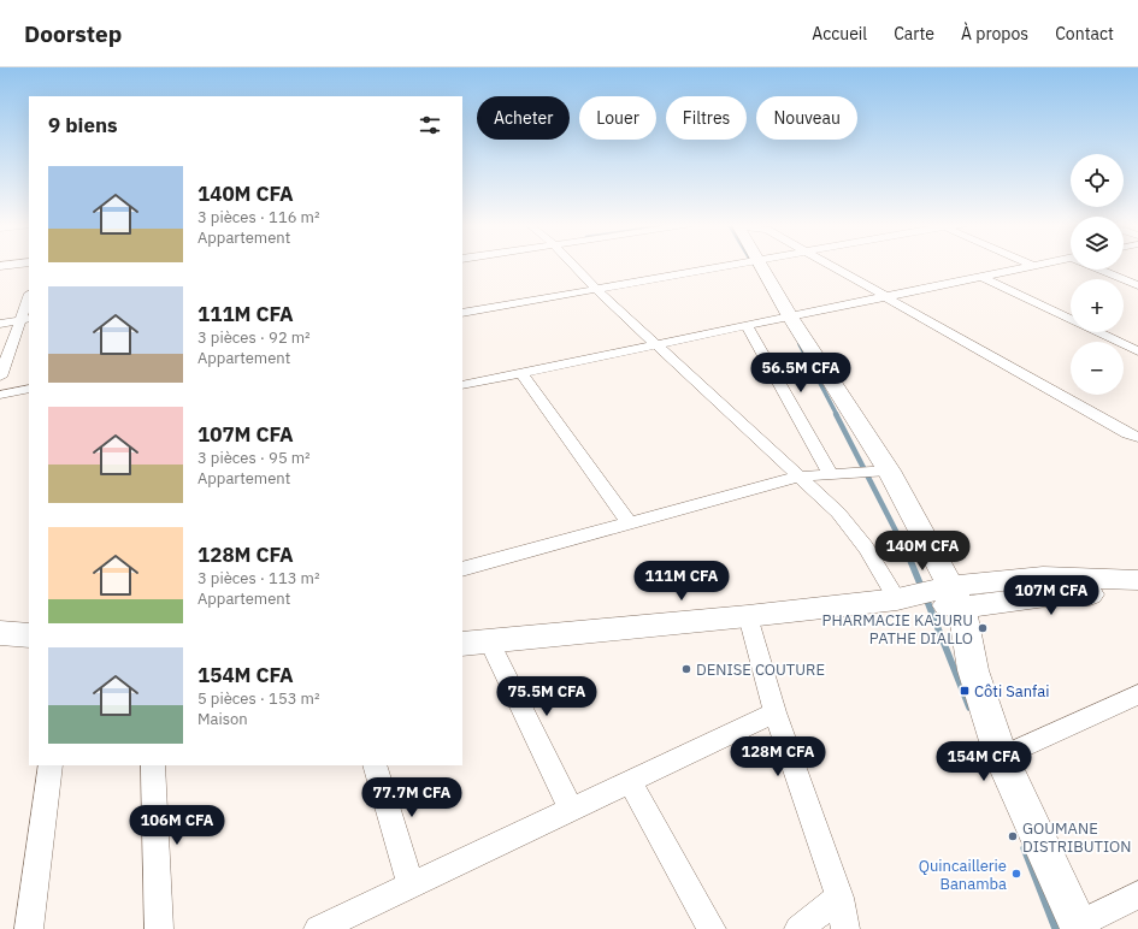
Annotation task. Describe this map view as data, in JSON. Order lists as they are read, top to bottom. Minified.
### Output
{"places":{"other":["PHARMACIE KAJURU PATHE DIALLO","DENISE COUTURE","GOUMANE DISTRIBUTION","Quincaillerie Banamba"],"transit":["Côti Sanfai"]},"page":{"header":"Doorstep","nav":["Accueil","Carte","À propos","Contact"],"chip":["Acheter","Louer","Filtres","Nouveau"],"heading":"9 biens","map_buttons":["+","−"],"list":[{"name":"140M CFA","note":"3 pièces · 116 m² · Appartement"},{"name":"111M CFA","note":"3 pièces · 92 m² · Appartement"},{"name":"107M CFA","note":"3 pièces · 95 m² · Appartement"},{"name":"128M CFA","note":"3 pièces · 113 m² · Appartement"},{"name":"154M CFA","note":"5 pièces · 153 m² · Maison"}],"price":["56.5M CFA","140M CFA","111M CFA","107M CFA","75.5M CFA","128M CFA","154M CFA","77.7M CFA","106M CFA"]}}
